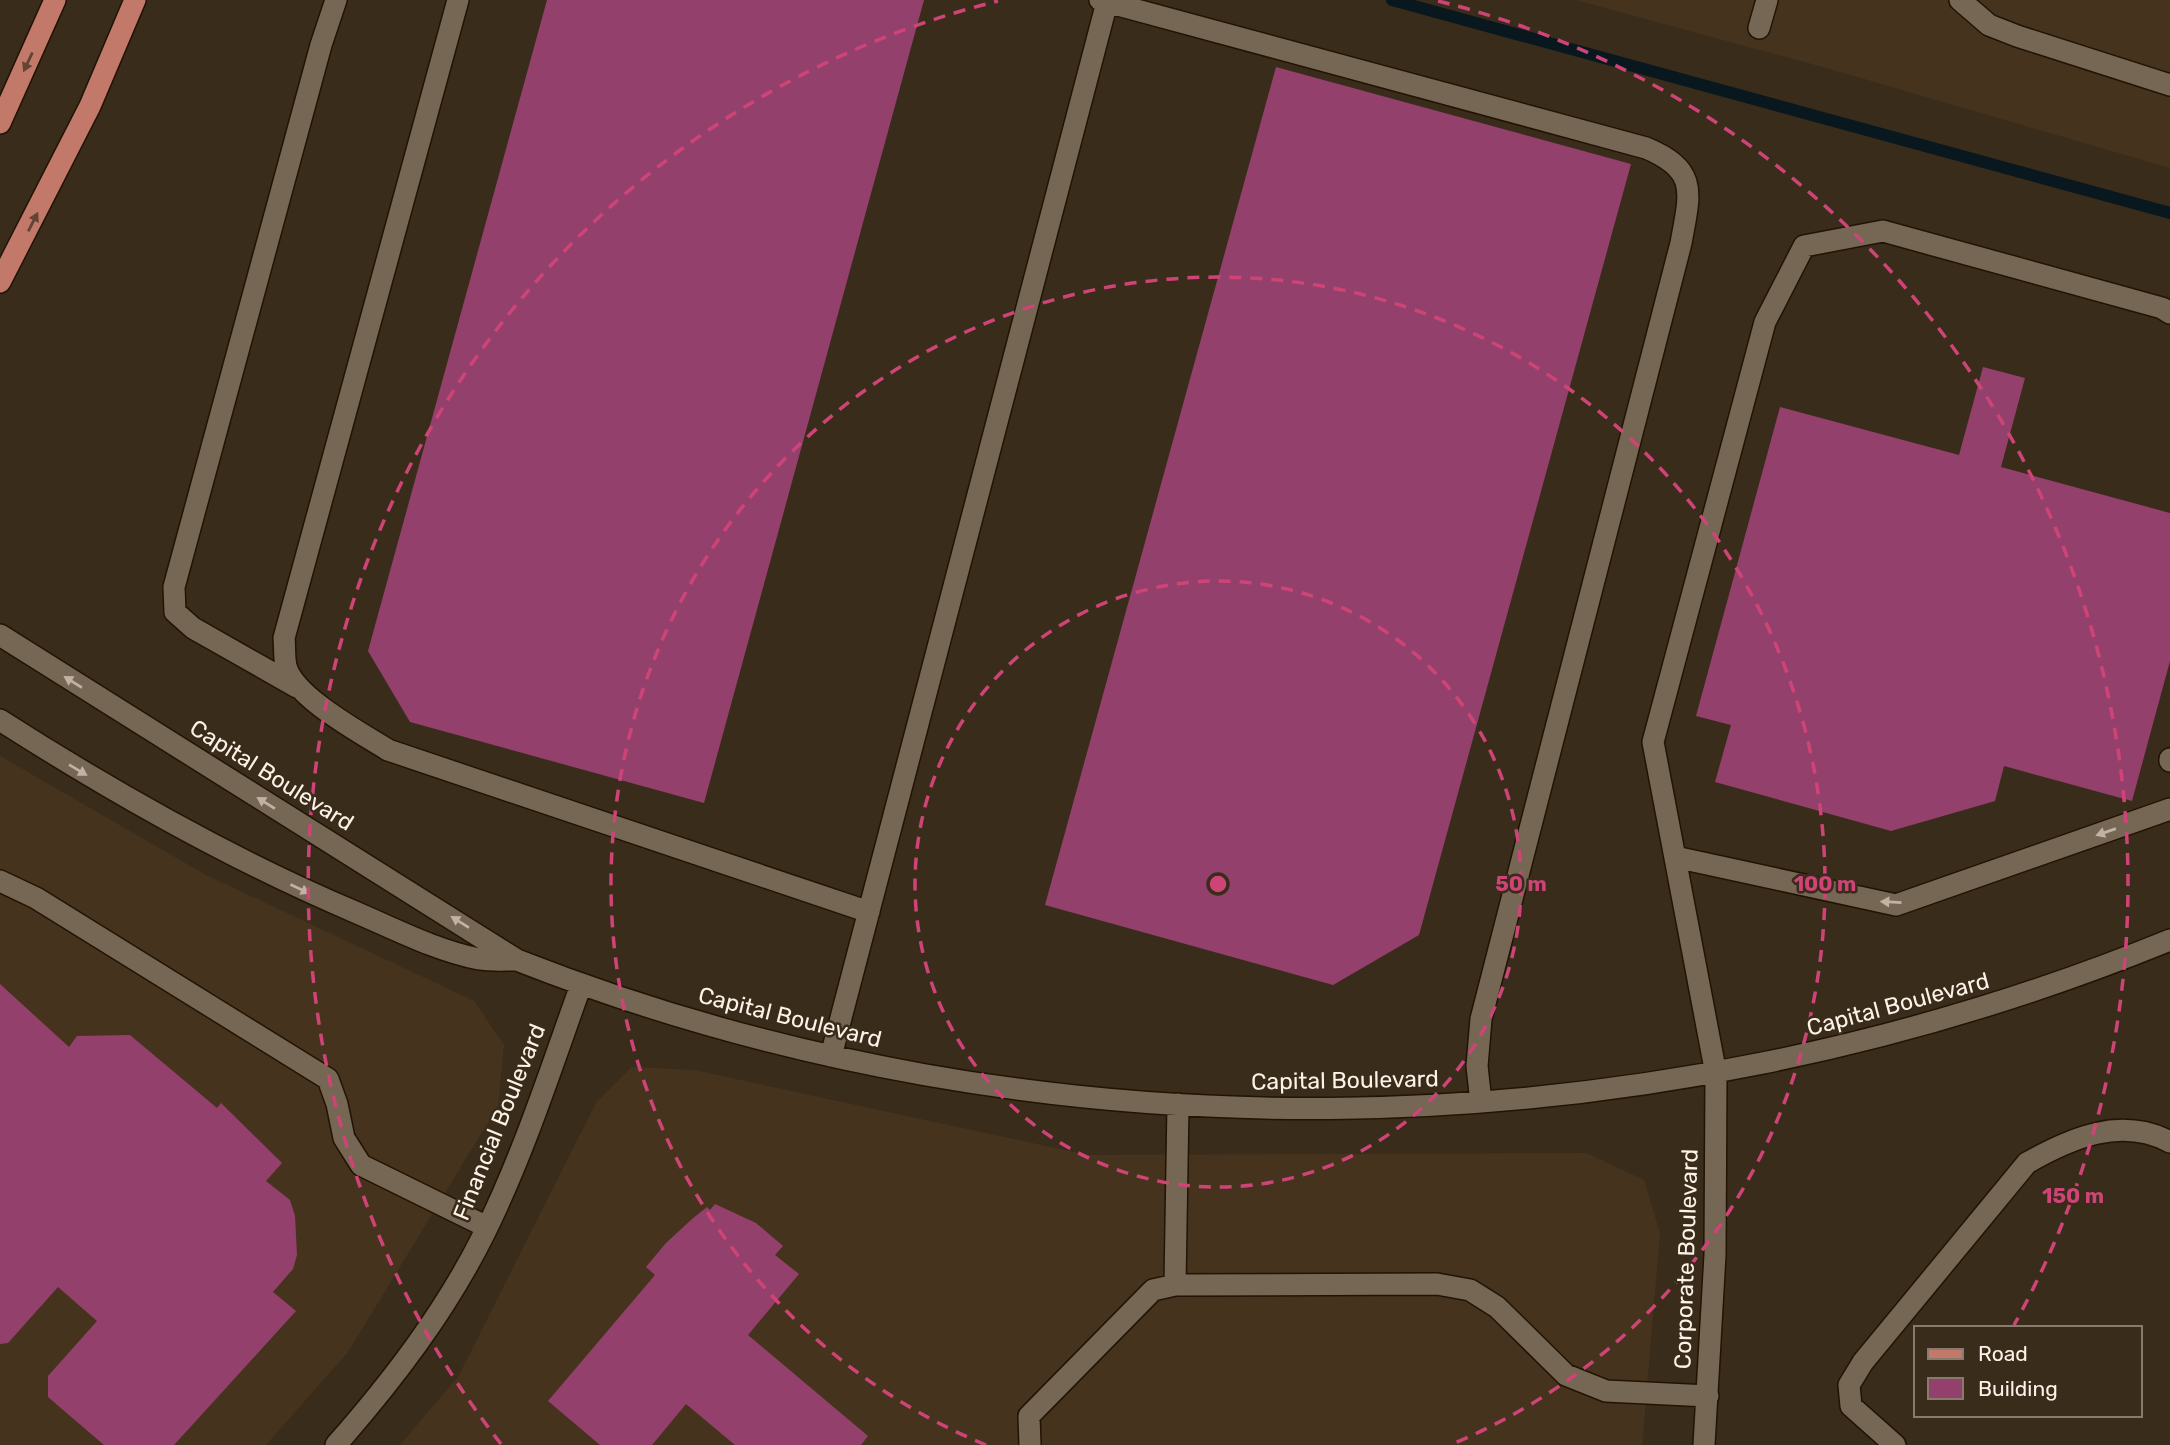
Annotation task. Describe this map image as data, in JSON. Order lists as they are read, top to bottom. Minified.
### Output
{"streets":{"street":["Capital Boulevard","Financial Boulevard","Corporate Boulevard"]},"crossings":[["Capital Boulevard","Financial Boulevard"],["Capital Boulevard","Corporate Boulevard"]],"legend":["Road","Building"],"rings":["50 m","100 m","150 m"]}
